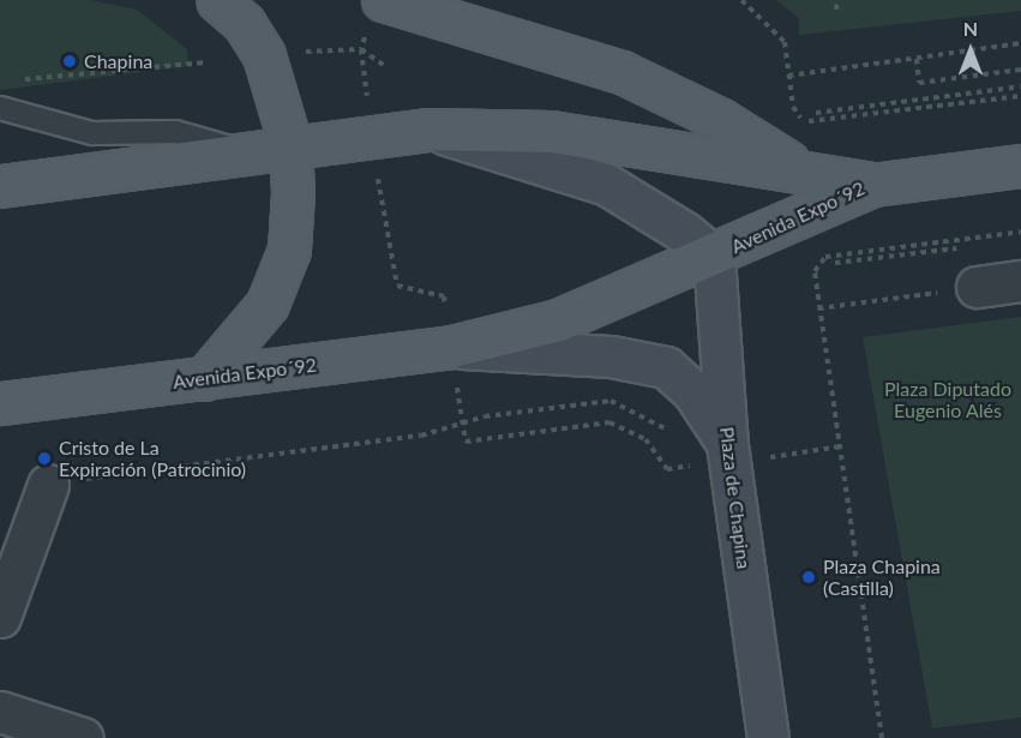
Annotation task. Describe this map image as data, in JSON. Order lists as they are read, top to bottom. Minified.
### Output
{"streets":{"main road":["Avenida Expo´92","Plaza de Chapina"]},"crossings":[["Avenida Expo´92","Plaza de Chapina"]],"parks":["Plaza Diputado Eugenio Alés"],"places":["Chapina","Cristo de La Expiración (Patrocinio)","Plaza Chapina (Castilla)"],"north":"top"}
